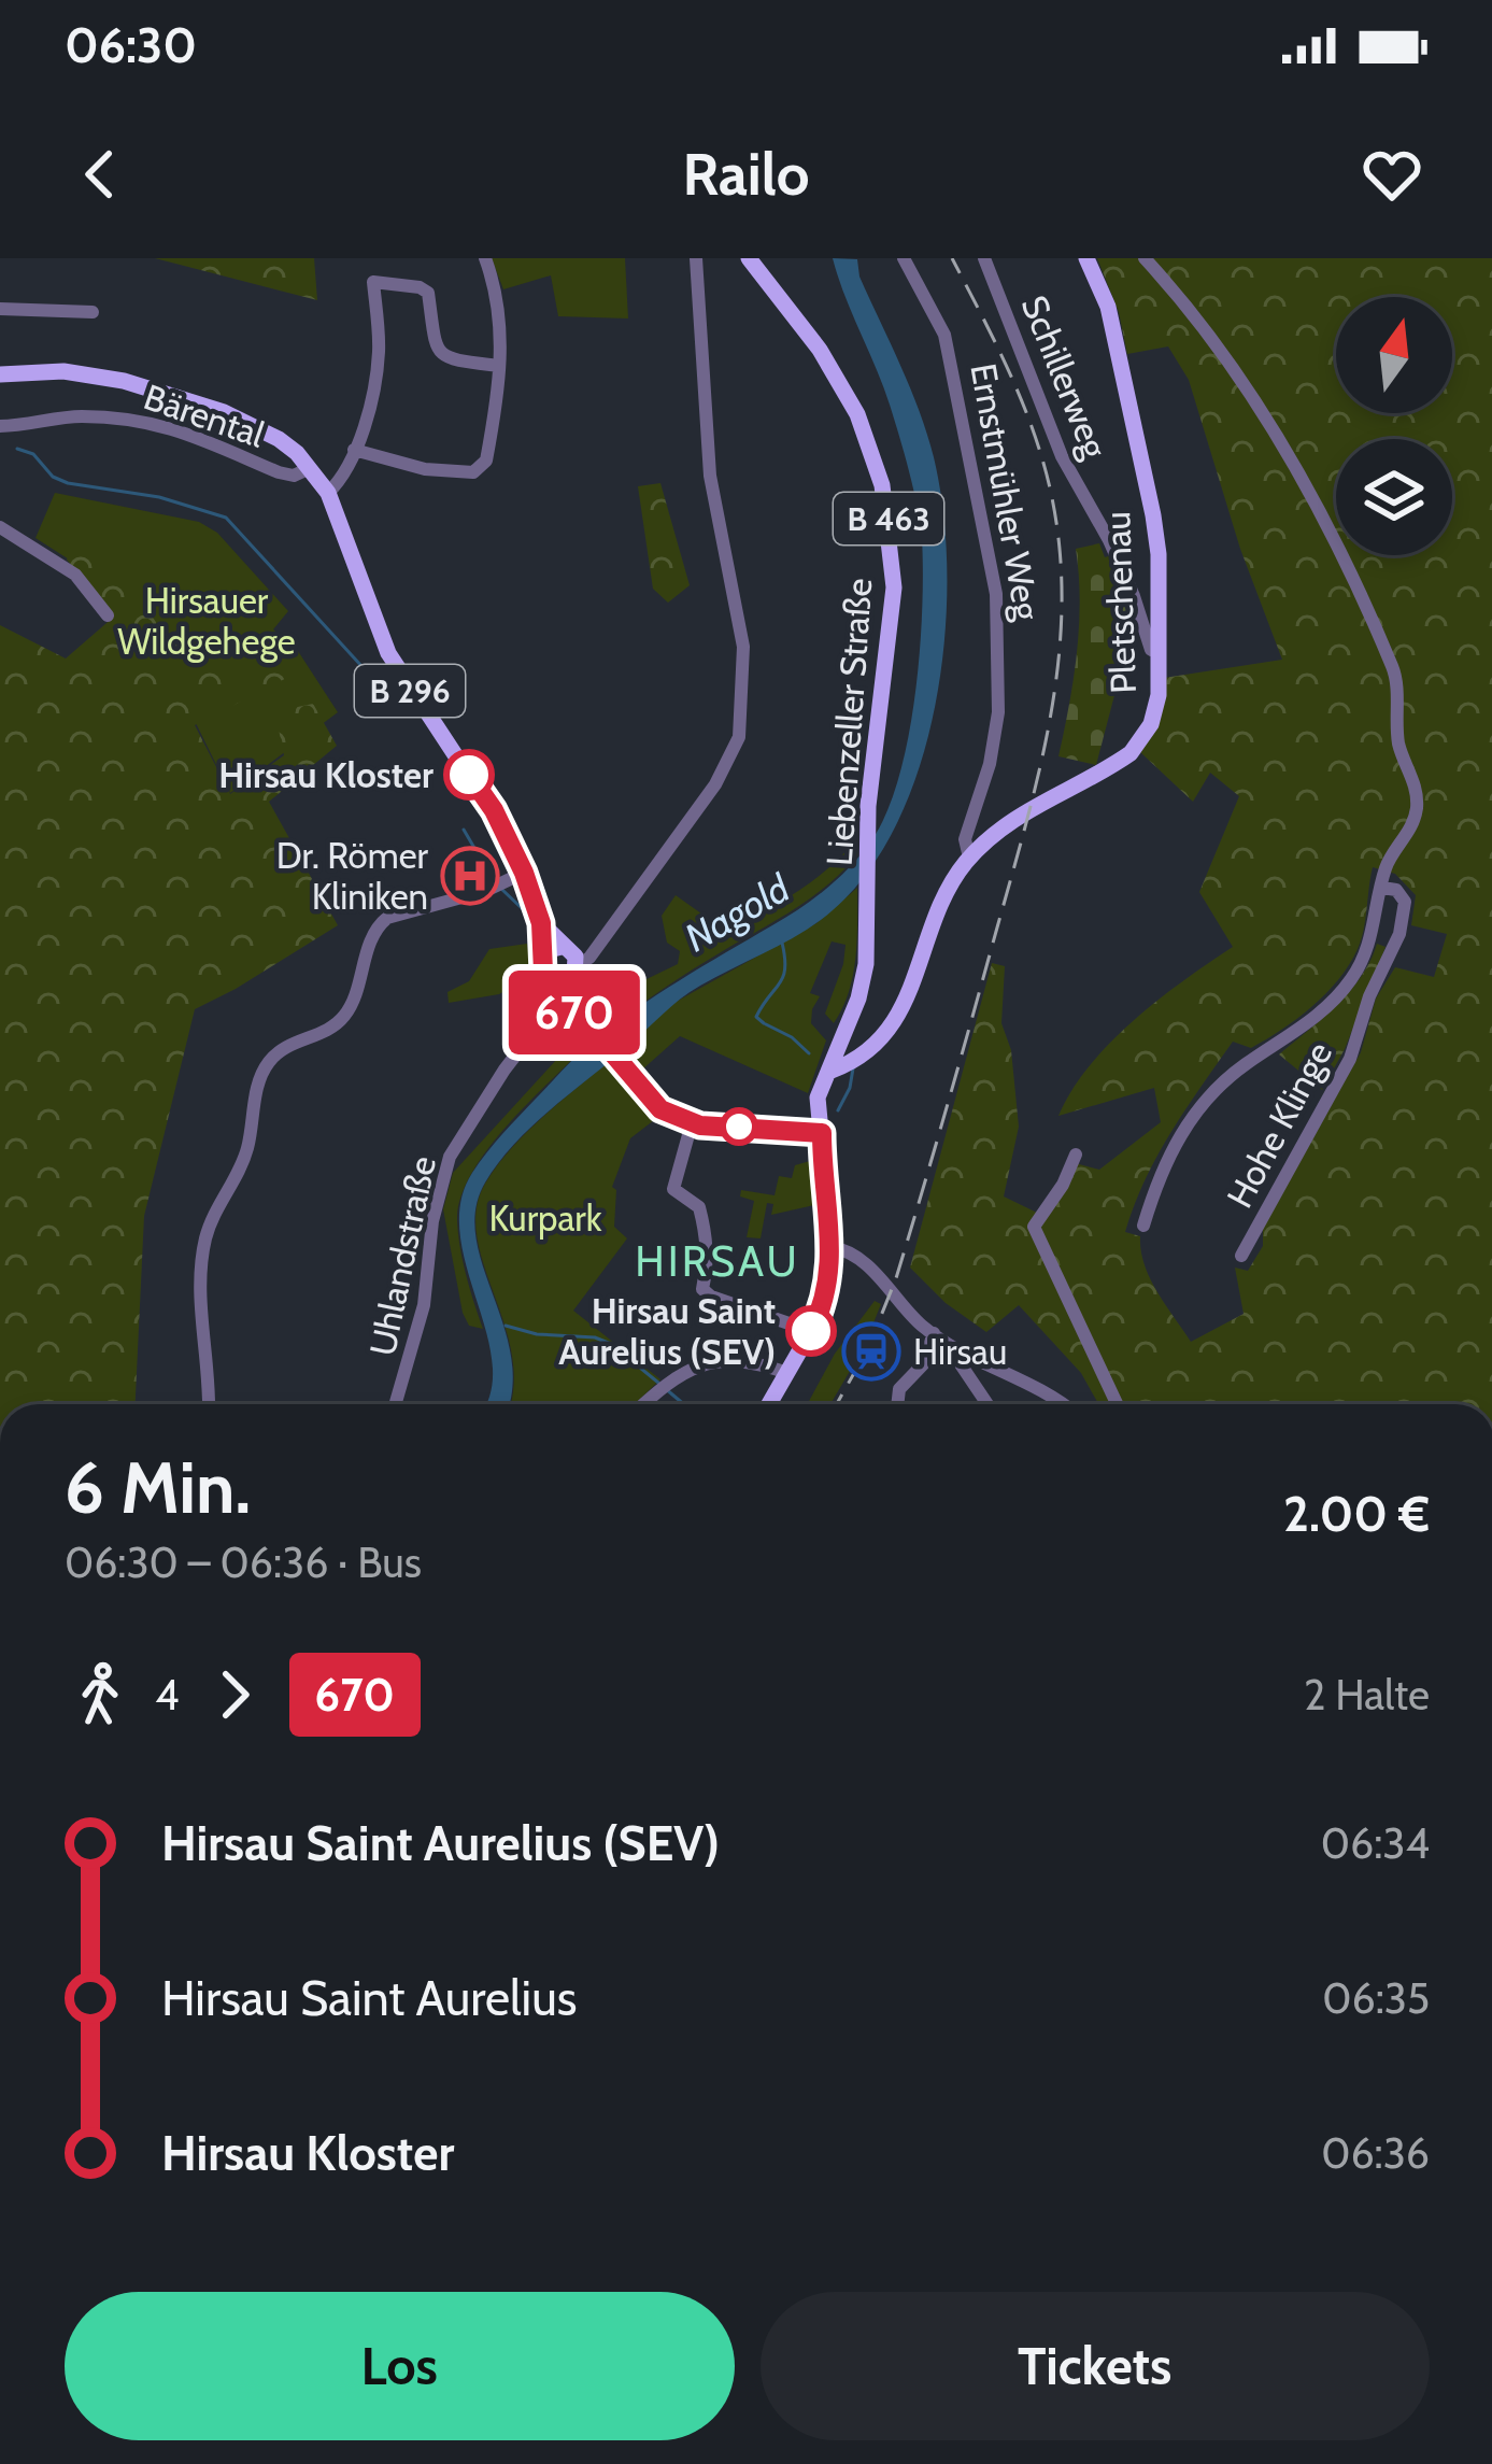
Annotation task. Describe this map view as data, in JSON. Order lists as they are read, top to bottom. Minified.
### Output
{"streets":{"main road":["Ernstmühler Weg","B 463","Pletschenau","B 296","Liebenzeller Straße"],"street":["Schillerweg","Bärental","Hohe Klinge","Uhlandstraße"]},"crossings":[["Schillerweg","Pletschenau"],["Bärental","B 296"],["Ernstmühler Weg","Pletschenau"],["Ernstmühler Weg","Liebenzeller Straße"],["B 296","Liebenzeller Straße"],["B 296","Uhlandstraße"]],"districts":["HIRSAU"],"water":["Nagold"],"parks":["Hirsauer Wildgehege","Kurpark"],"places":{"other":["Hirsau Kloster","Hirsau Saint Aurelius (SEV)"],"hospital":["Dr. Römer Kliniken"],"station":["Hirsau"]},"lines":["bus line 670"],"north":"top","page":{"status":"06:30","header":"Railo","on_map":"670","heading":["6 Min.","06:30 – 06:36 · Bus","2.00 €"],"legs":["4","670","2 Halte"],"list":[{"name":"Hirsau Saint Aurelius (SEV)","value":"06:34"},{"name":"Hirsau Saint Aurelius","value":"06:35"},{"name":"Hirsau Kloster","value":"06:36"}],"buttons":["Los","Tickets"]}}
